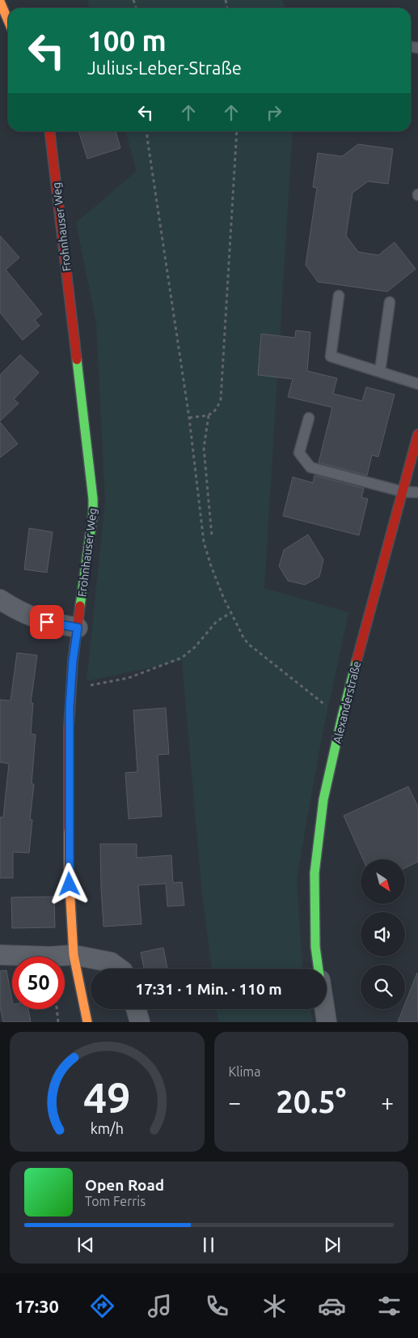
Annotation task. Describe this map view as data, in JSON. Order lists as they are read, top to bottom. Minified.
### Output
{"streets":{"main road":["Frohnhauser Weg","Alexanderstraße"]},"north":"bottom right","page":{"turn":["100 m","Julius-Leber-Straße"],"limit":"50","trip":"17:31 · 1 Min. · 110 m","tile":"Klima","heat":["−","20.5°","+"],"song":["Open Road","Tom Ferris"],"tabs":"17:30","gauge":["49","km/h"]}}
